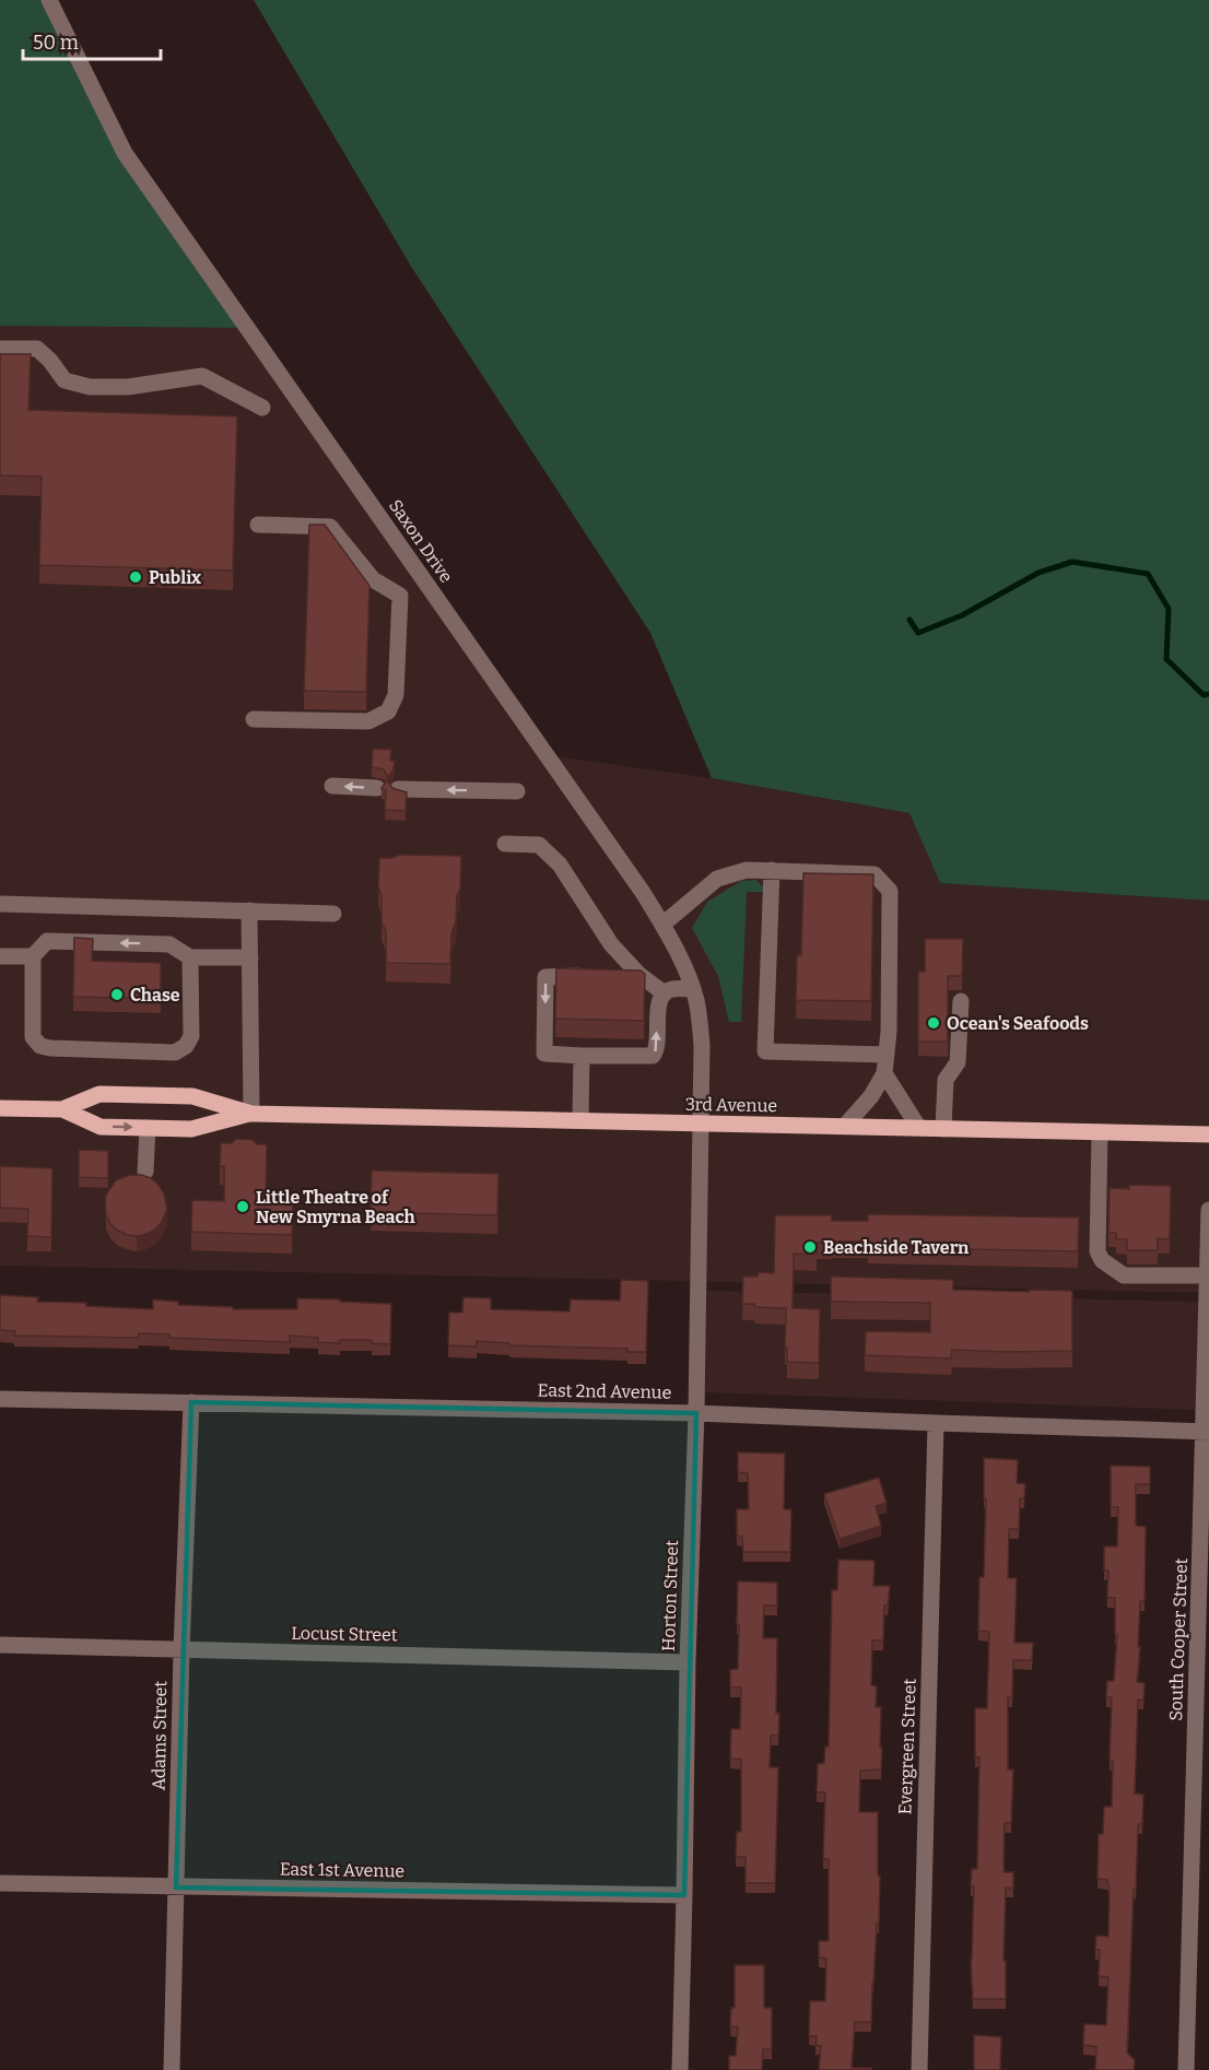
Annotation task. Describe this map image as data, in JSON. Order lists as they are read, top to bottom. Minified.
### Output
{"streets":{"main road":["3rd Avenue"],"street":["Saxon Drive","East 2nd Avenue","Horton Street","Locust Street","South Cooper Street","Adams Street","Evergreen Street","East 1st Avenue"]},"crossings":[["Saxon Drive","3rd Avenue"],["Saxon Drive","Horton Street"],["3rd Avenue","Horton Street"],["East 2nd Avenue","Horton Street"],["East 2nd Avenue","South Cooper Street"],["East 2nd Avenue","Adams Street"],["East 2nd Avenue","Evergreen Street"],["Horton Street","Locust Street"],["Horton Street","East 1st Avenue"],["Locust Street","Adams Street"],["Adams Street","East 1st Avenue"]],"places":["Publix","Chase","Ocean's Seafoods","Little Theatre of New Smyrna Beach","Beachside Tavern"],"scale_bar":"50 m"}
